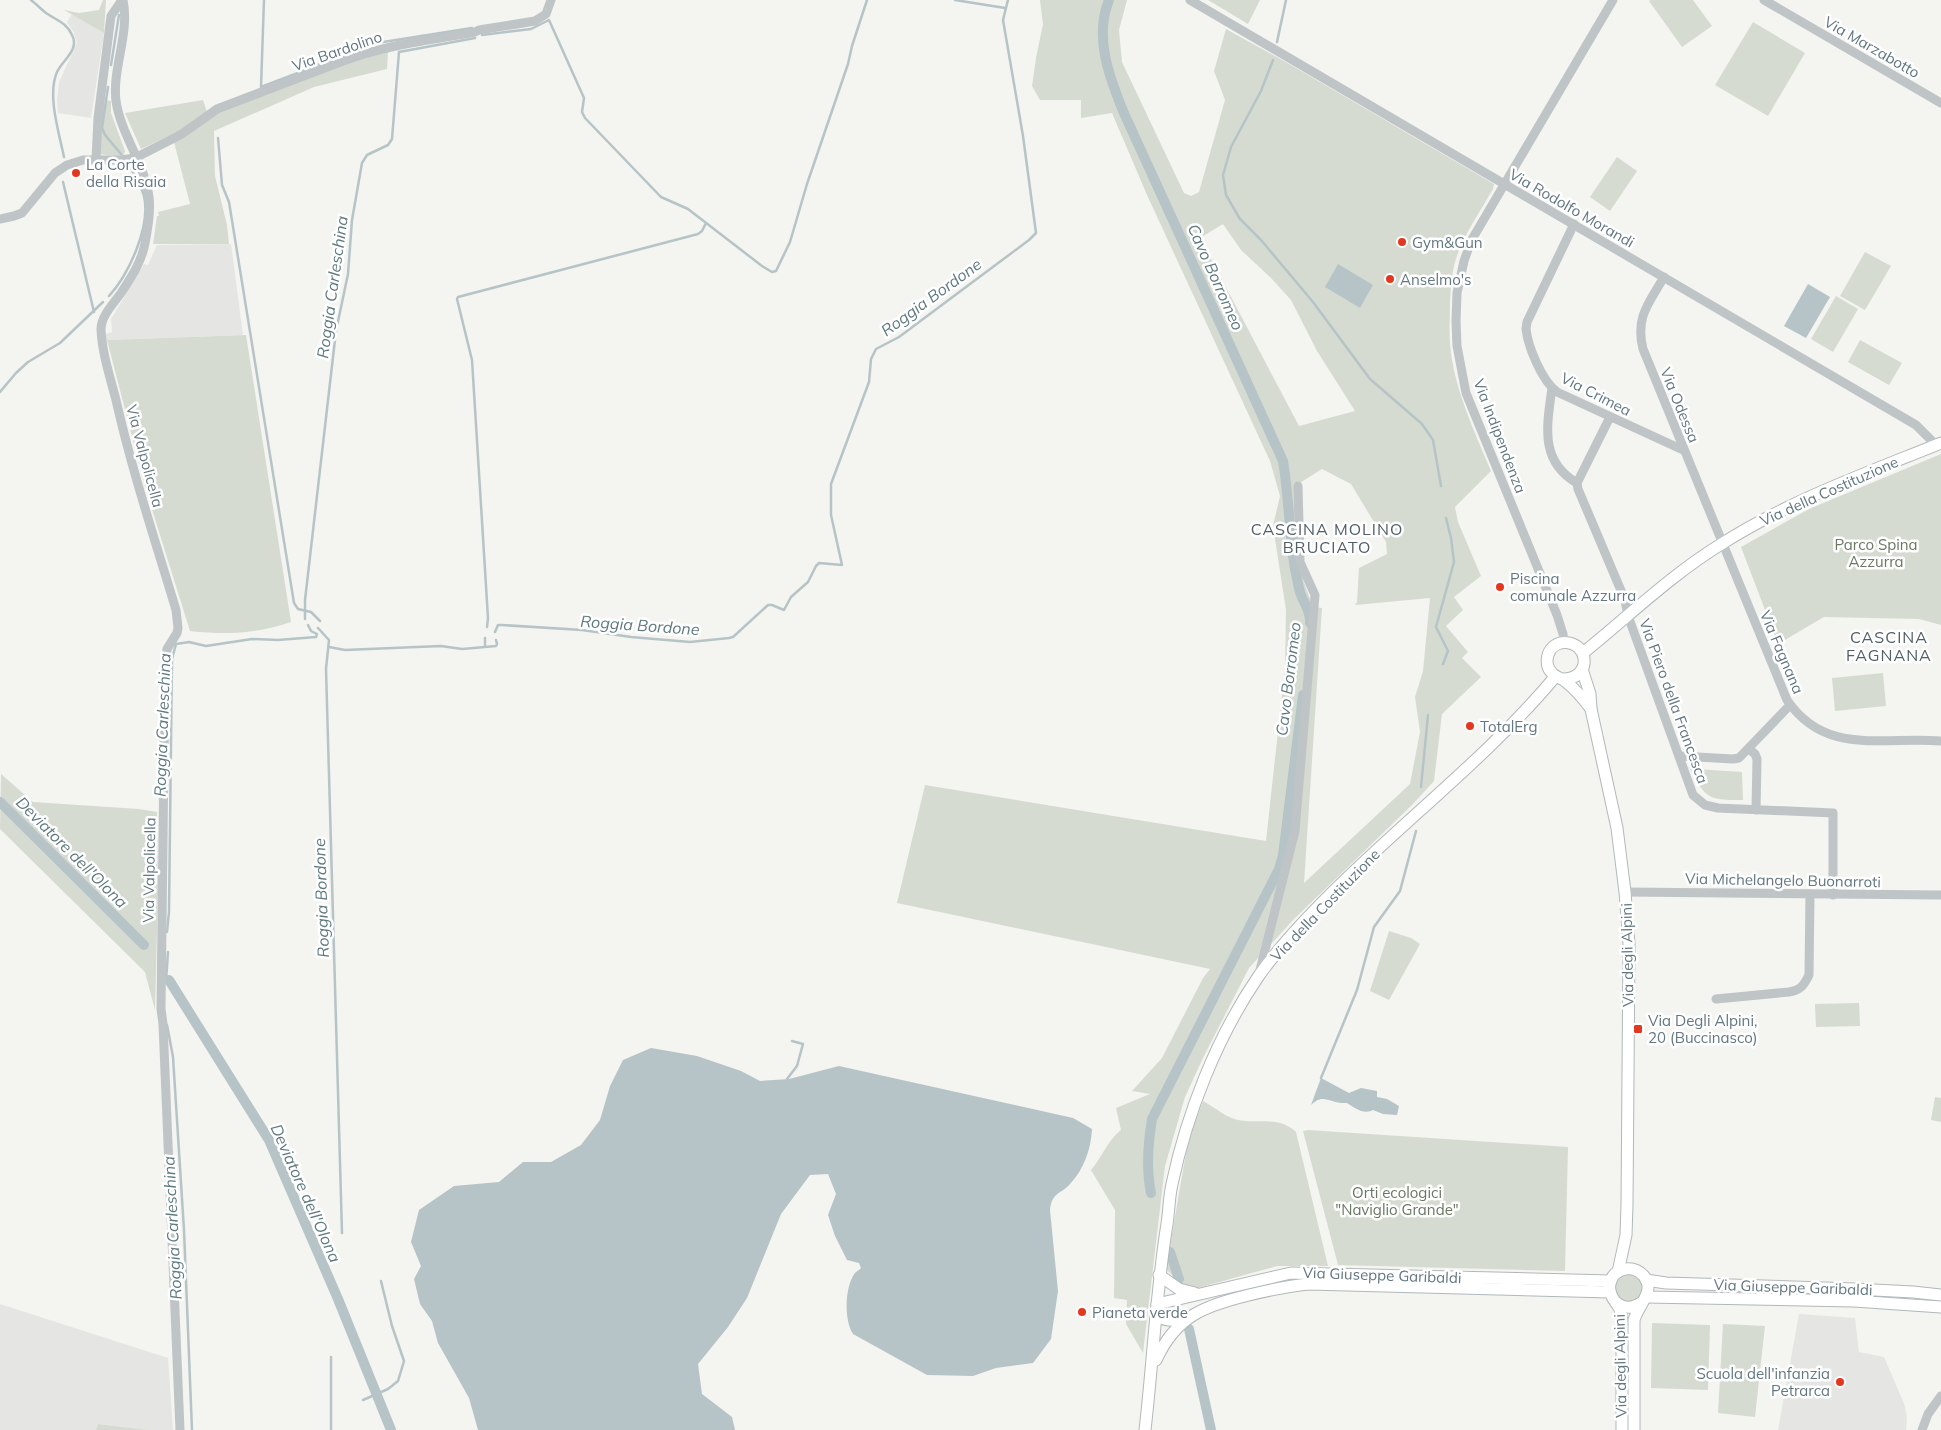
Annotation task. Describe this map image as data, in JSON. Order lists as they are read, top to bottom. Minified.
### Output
{"streets":{"street":["Via Marzabotto","Via Bardolino","Via Rodolfo Morandi","Via Crimea","Via Odessa","Via Indipendenza","Via Valpolicella","Via della Costituzione","Via Fagnana","Via Piero della Francesca","Via Michelangelo Buonarroti","Via degli Alpini","Via Giuseppe Garibaldi"]},"crossings":[["Via Bardolino","Via Valpolicella"],["Via Rodolfo Morandi","Via Crimea"],["Via Rodolfo Morandi","Via Odessa"],["Via Rodolfo Morandi","Via Indipendenza"],["Via Rodolfo Morandi","Via della Costituzione"],["Via Crimea","Via Odessa"],["Via Odessa","Via della Costituzione"],["Via Odessa","Via Fagnana"],["Via Indipendenza","Via della Costituzione"],["Via Indipendenza","Via degli Alpini"],["Via della Costituzione","Via Fagnana"],["Via della Costituzione","Via Piero della Francesca"],["Via della Costituzione","Via degli Alpini"],["Via della Costituzione","Via Giuseppe Garibaldi"],["Via Michelangelo Buonarroti","Via degli Alpini"],["Via degli Alpini","Via Giuseppe Garibaldi"]],"districts":["CASCINA MOLINO BRUCIATO","CASCINA FAGNANA"],"water":["Cavo Borromeo","Roggia Carleschina","Roggia Bordone","Deviatore dell'Olona"],"parks":["Parco Spina Azzurra","Orti ecologici \"Naviglio Grande\""],"places":{"other":["La Corte della Risaia","Gym&Gun","Anselmo's","Piscina comunale Azzurra","TotalErg","Pianeta verde","Scuola dell'infanzia Petrarca"],"transit":["Via Degli Alpini, 20 (Buccinasco)"]}}
